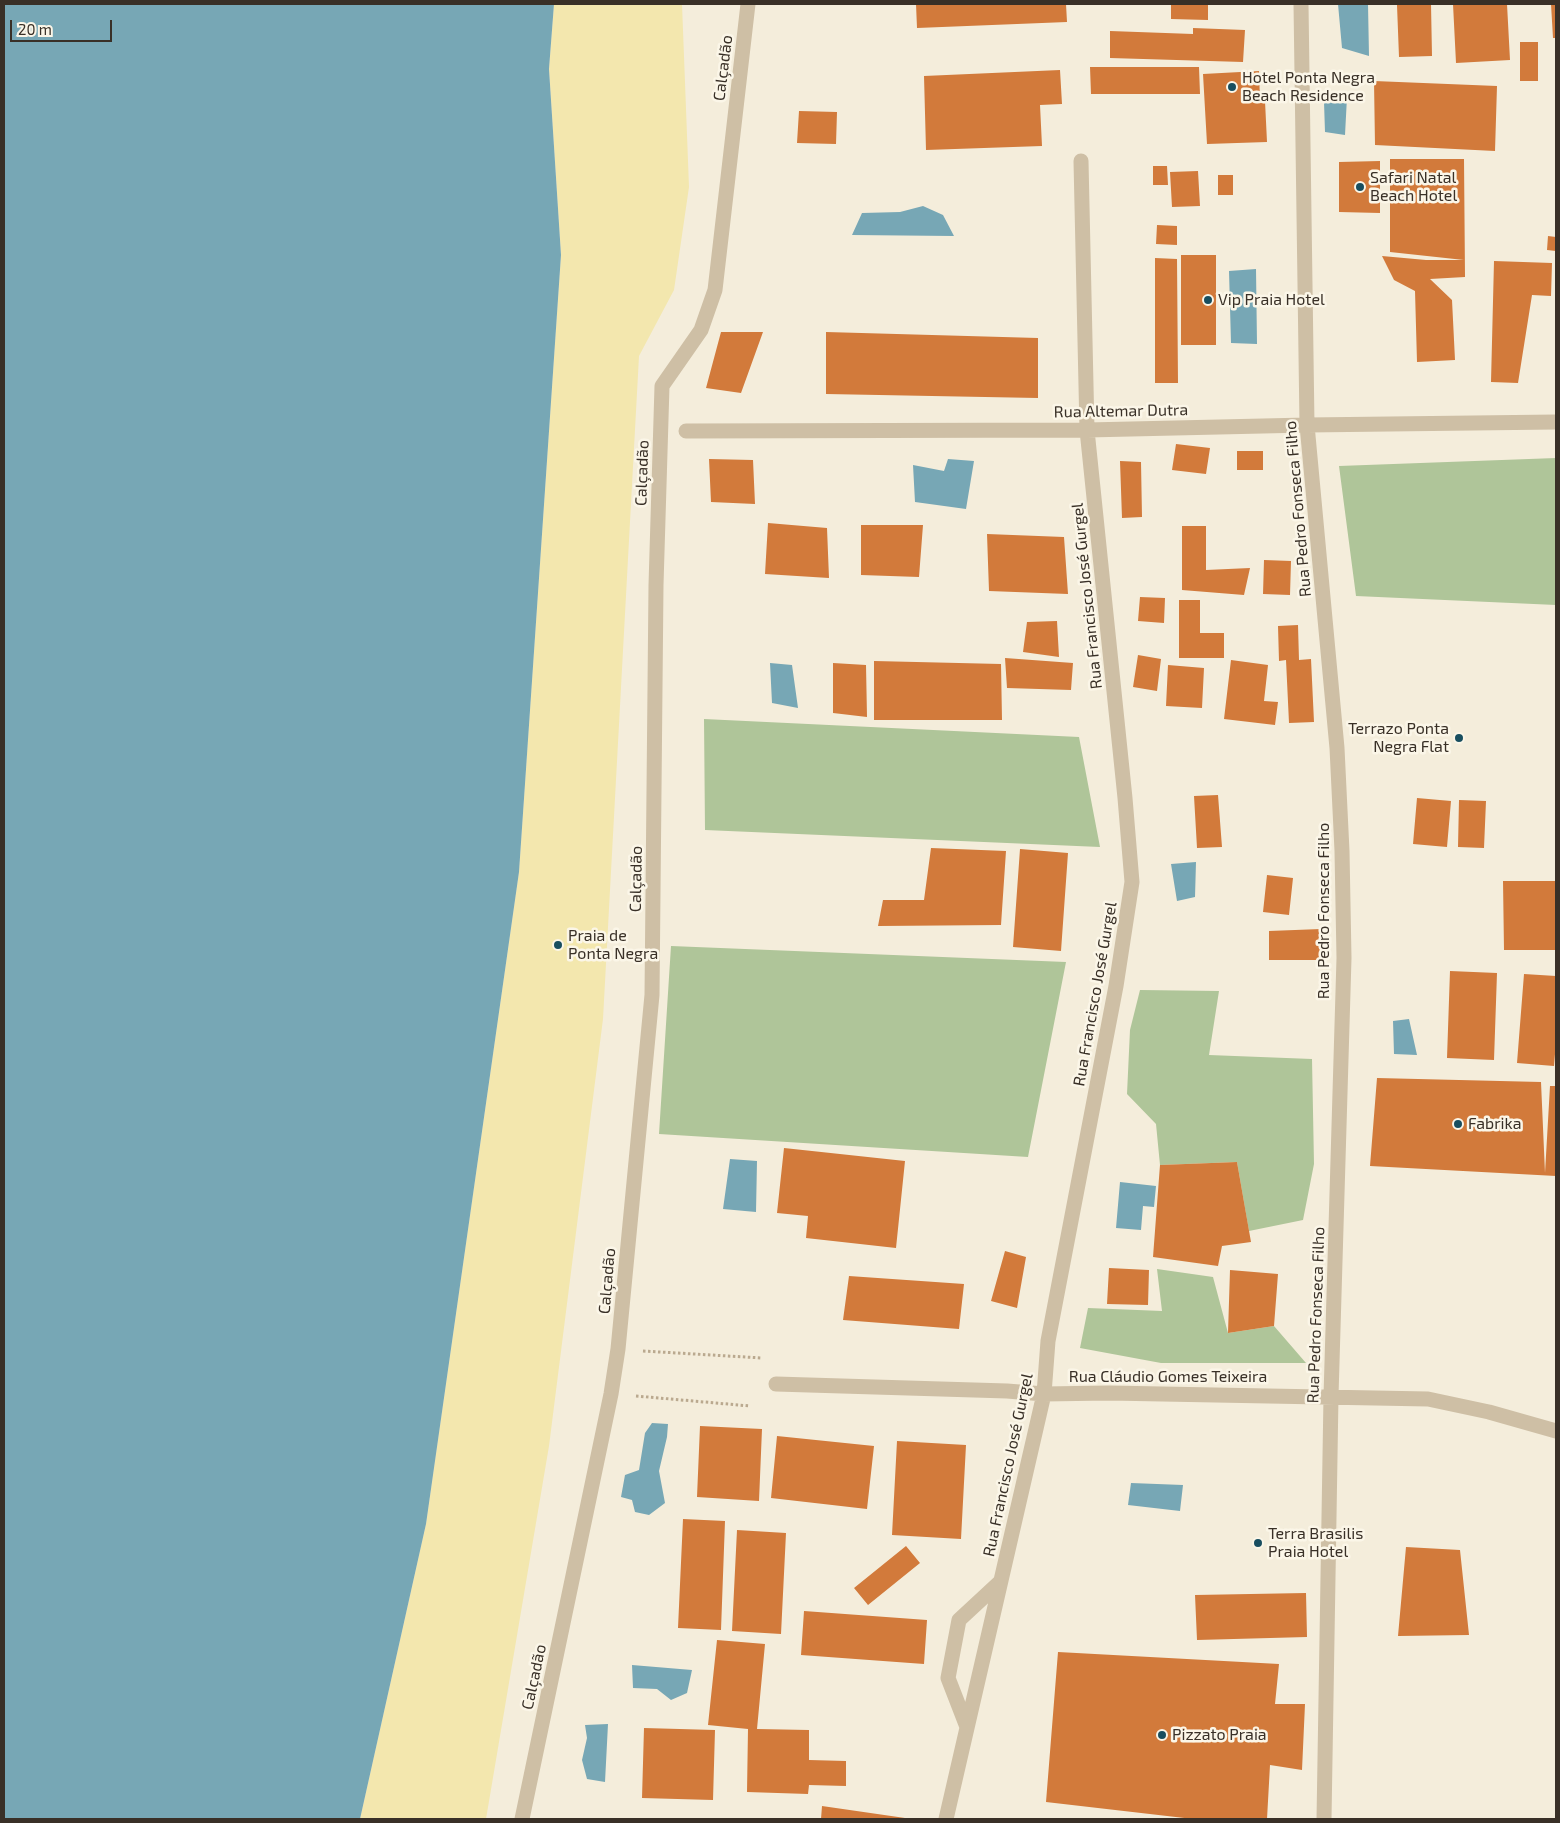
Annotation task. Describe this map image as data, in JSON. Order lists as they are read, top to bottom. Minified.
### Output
{"streets":{"street":["Calçadão","Rua Altemar Dutra","Rua Pedro Fonseca Filho","Rua Francisco José Gurgel","Rua Cláudio Gomes Teixeira"]},"crossings":[["Rua Altemar Dutra","Rua Pedro Fonseca Filho"],["Rua Altemar Dutra","Rua Francisco José Gurgel"],["Rua Pedro Fonseca Filho","Rua Cláudio Gomes Teixeira"],["Rua Francisco José Gurgel","Rua Cláudio Gomes Teixeira"]],"places":["Hotel Ponta Negra Beach Residence","Safari Natal Beach Hotel","Vip Praia Hotel","Terrazo Ponta Negra Flat","Praia de Ponta Negra","Fabrika","Terra Brasilis Praia Hotel","Pizzato Praia"],"scale_bar":"20 m"}
